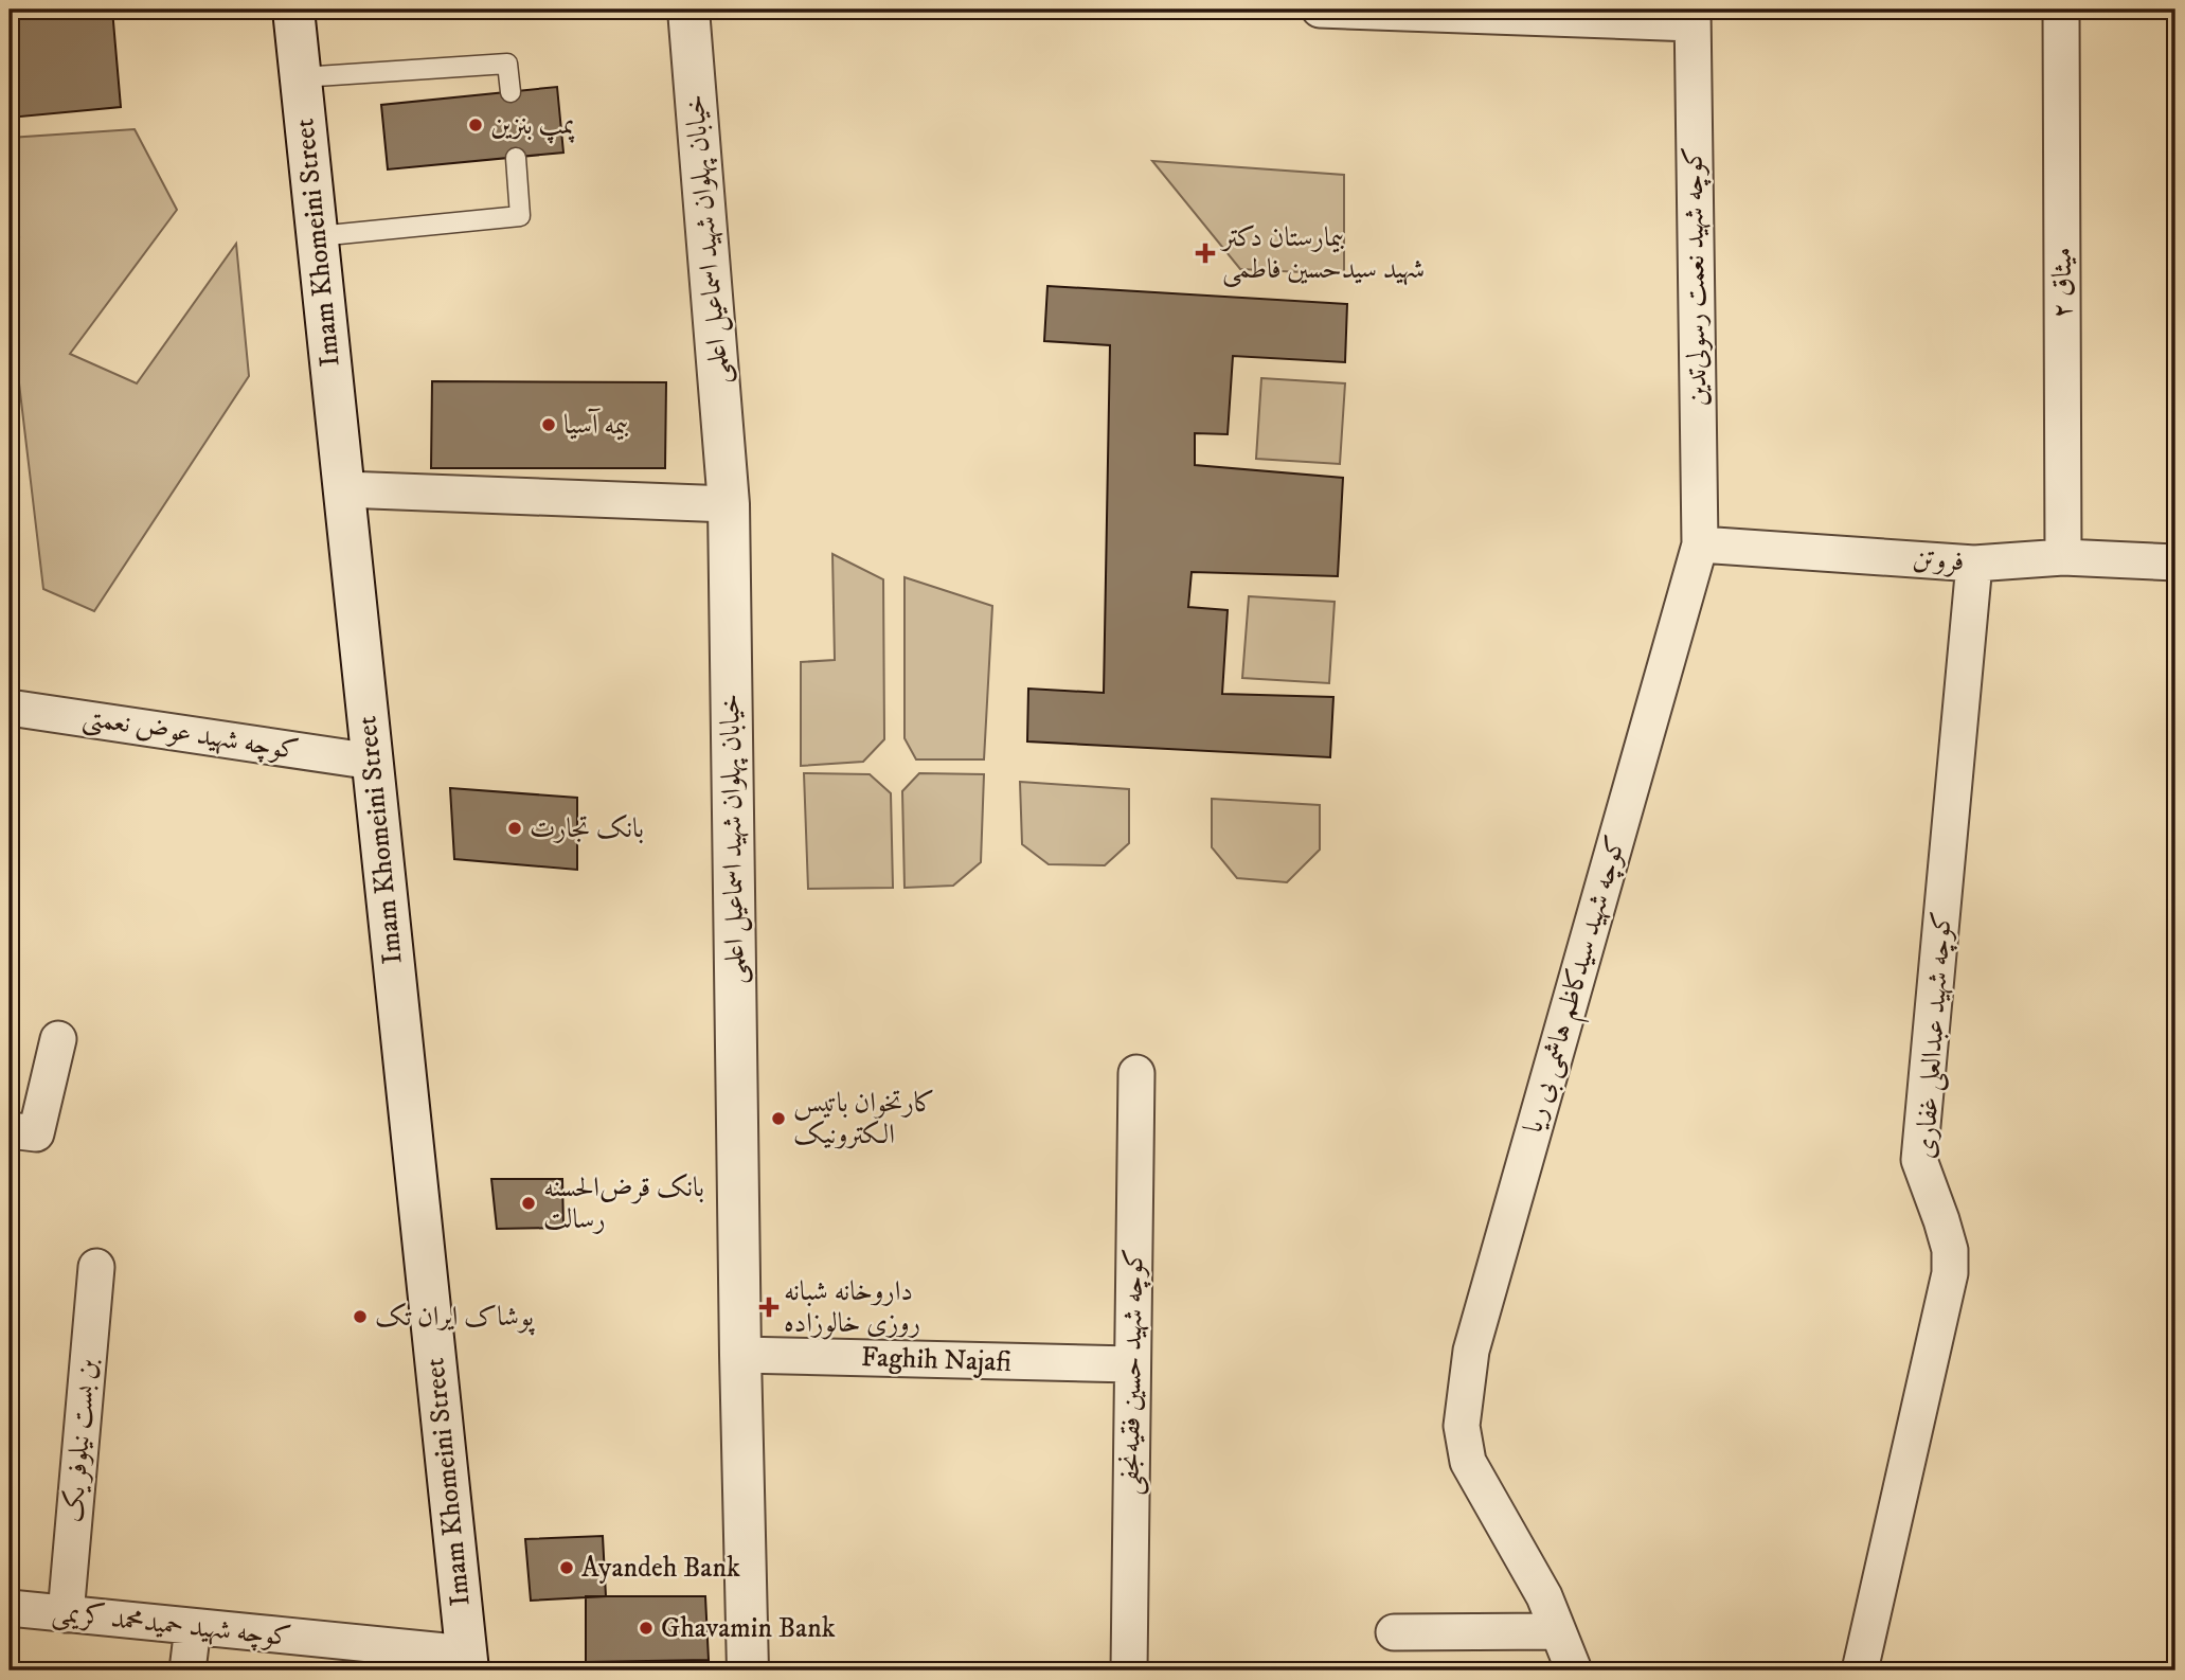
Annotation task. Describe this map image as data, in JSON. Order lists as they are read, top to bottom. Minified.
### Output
{"streets":{"main road":["خیابان پهلوان شهید اسماعیل اعلمی","Imam Khomeini Street"],"street":["کوچه شهید نعمت رسولی‌تدین","میثاق ۲","فروتن","کوچه شهید عوض نعمتی","کوچه شهید سیدکاظم هاشمی بی ریا","کوچه شهید عبدالعلی غفاری","Faghih Najafi","کوچه شهید حسین فقیه‌نجفی","بن بست نیلوفر یک","کوچه شهید حمیدمحمد کریمی"]},"crossings":[["خیابان پهلوان شهید اسماعیل اعلمی","Faghih Najafi"],["Imam Khomeini Street","کوچه شهید عوض نعمتی"],["Imam Khomeini Street","کوچه شهید حمیدمحمد کریمی"],["کوچه شهید نعمت رسولی‌تدین","فروتن"],["کوچه شهید نعمت رسولی‌تدین","کوچه شهید سیدکاظم هاشمی بی ریا"],["میثاق ۲","فروتن"],["فروتن","کوچه شهید سیدکاظم هاشمی بی ریا"],["فروتن","کوچه شهید عبدالعلی غفاری"],["Faghih Najafi","کوچه شهید حسین فقیه‌نجفی"],["بن بست نیلوفر یک","کوچه شهید حمیدمحمد کریمی"]],"places":{"other":["پمپ بنزین","بیمه آسیا","بانک تجارت","کارتخوان باتیس الکترونیک","بانک قرض‌الحسنه رسالت","پوشاک ایران تک","Ayandeh Bank","Ghavamin Bank"],"health":["بیمارستان دکتر شهید سیدحسین فاطمی","داروخانه شبانه روزی خالوزاده"]}}
